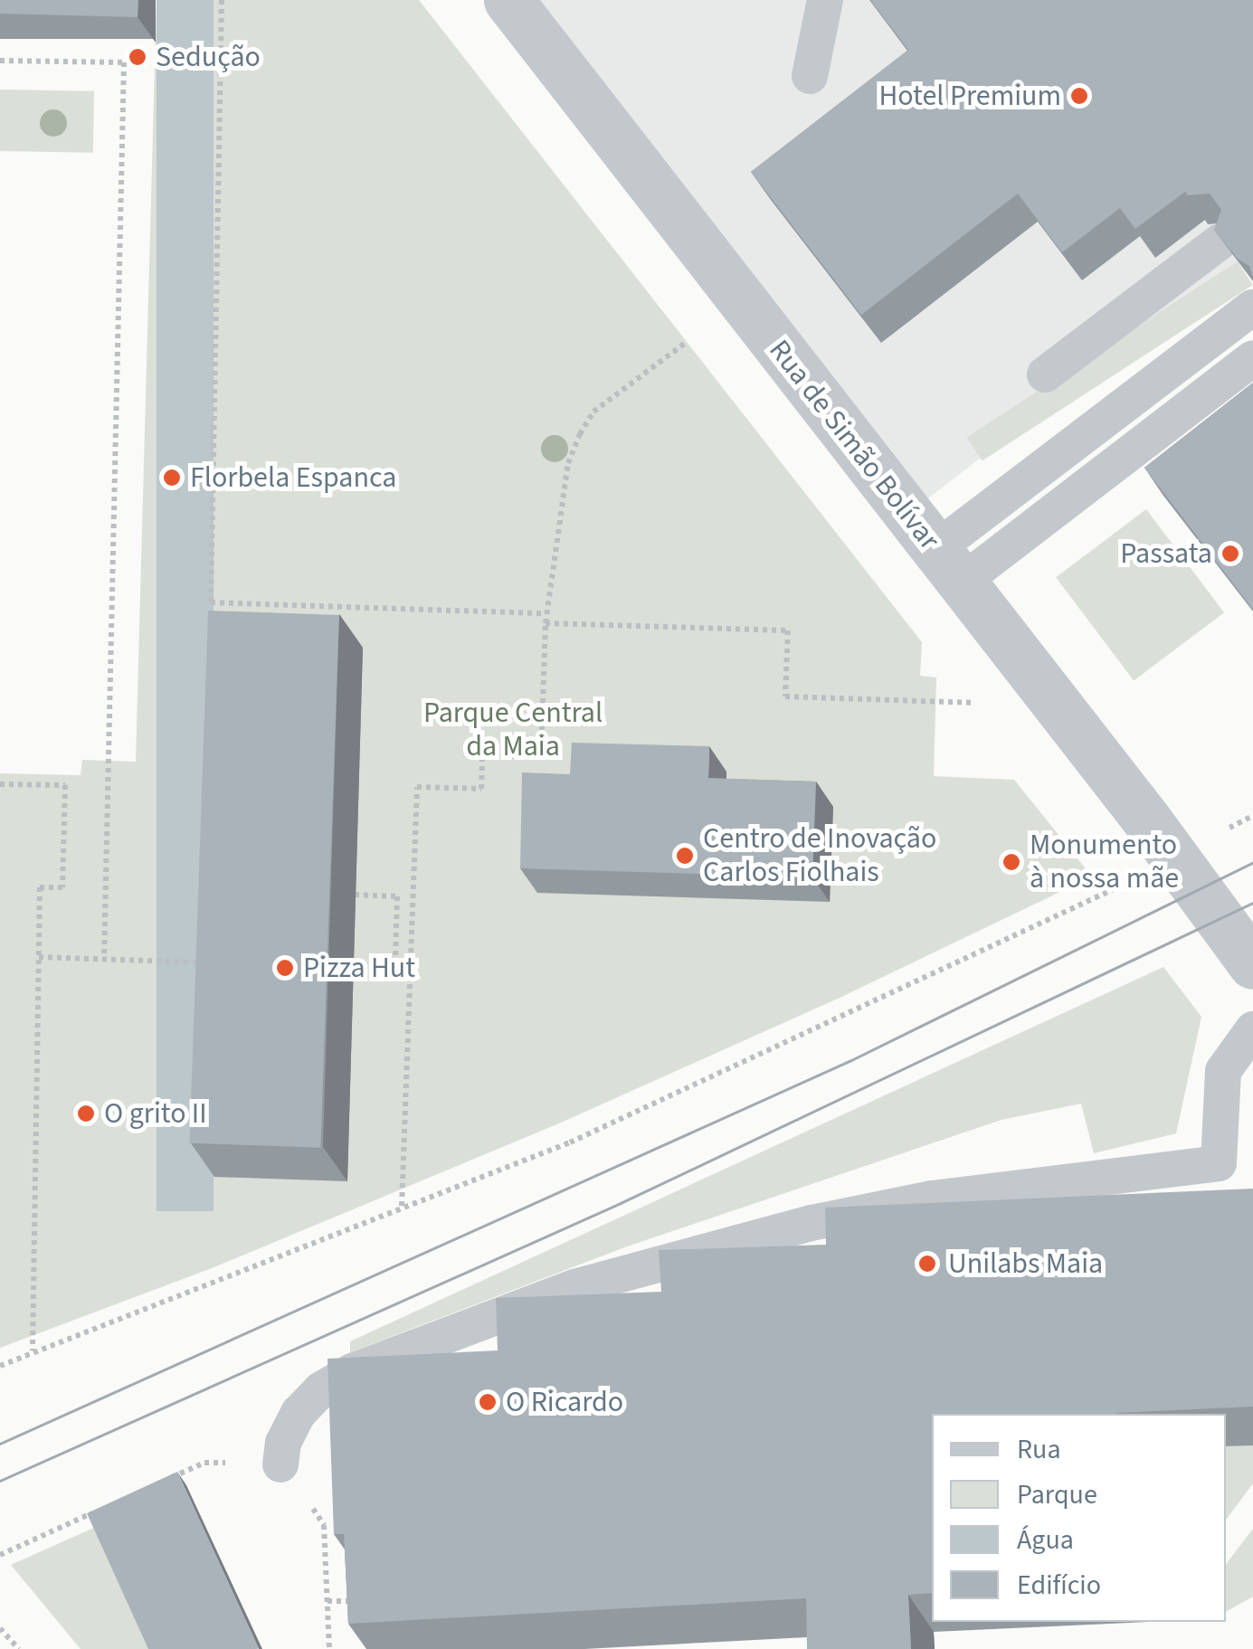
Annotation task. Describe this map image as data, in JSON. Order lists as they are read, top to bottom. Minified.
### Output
{"streets":{"street":["Rua de Simão Bolívar"]},"parks":["Parque Central da Maia"],"places":["Sedução","Hotel Premium","Florbela Espanca","Passata","Centro de Inovação Carlos Fiolhais","Monumento à nossa mãe","Pizza Hut","O grito II","Unilabs Maia","O Ricardo"],"legend":["Rua","Parque","Água","Edifício"]}
